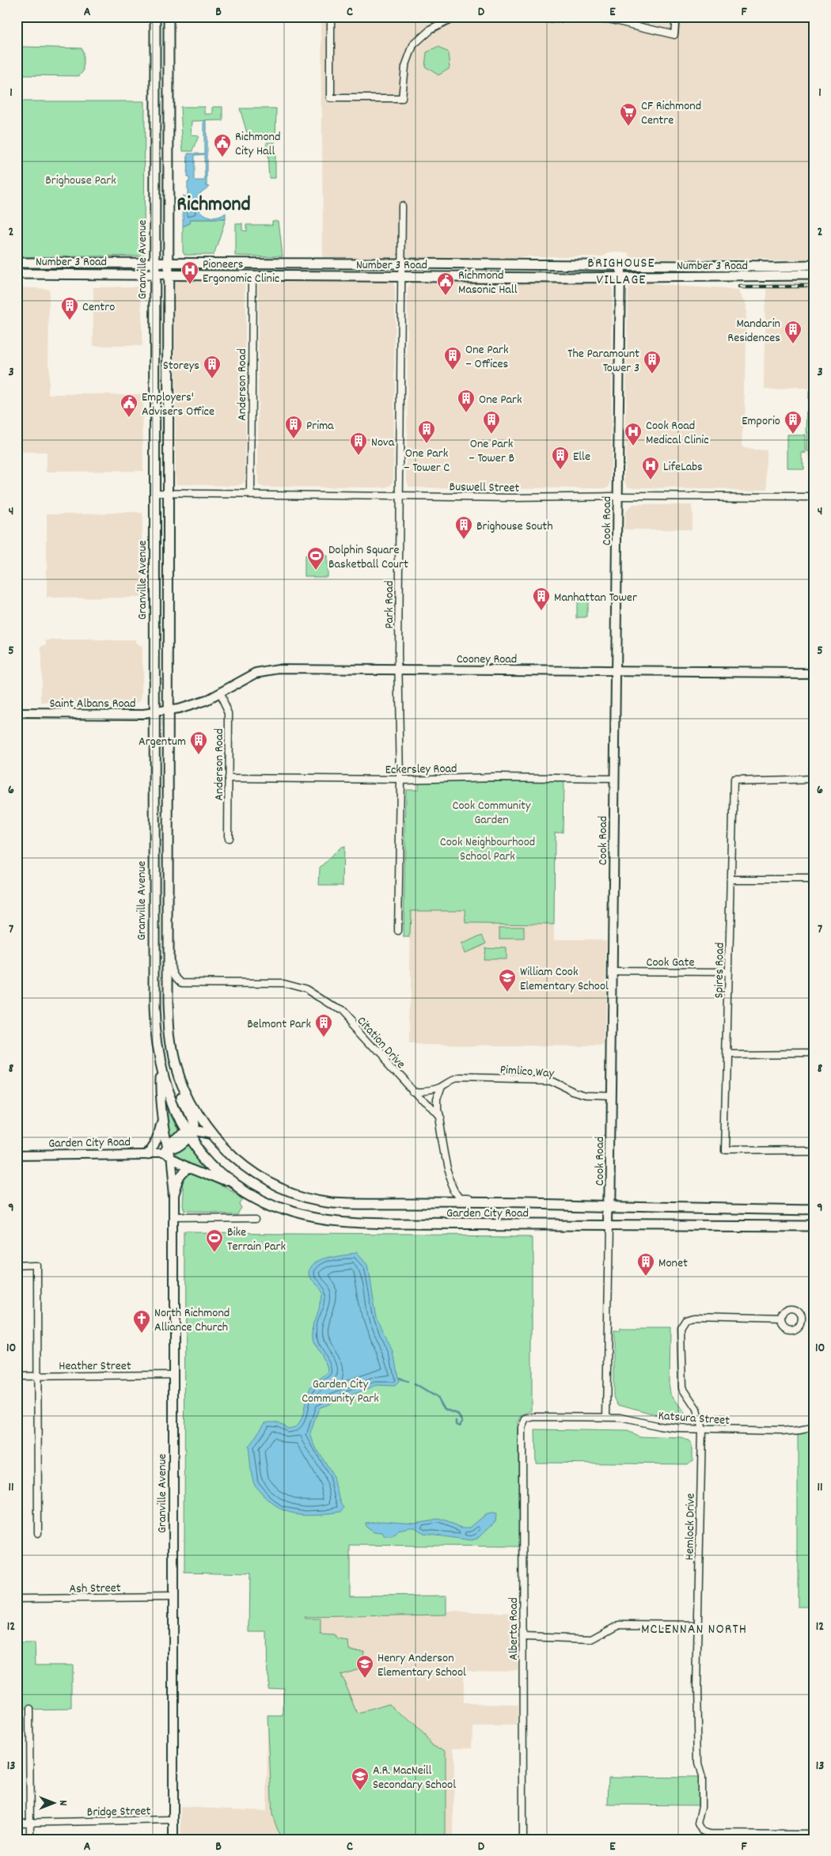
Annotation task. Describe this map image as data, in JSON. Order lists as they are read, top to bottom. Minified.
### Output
{"streets":{"main road":["Granville Avenue","Number 3 Road","Garden City Road"],"street":["Anderson Road","Buswell Street","Cook Road","Park Road","Cooney Road","Saint Albans Road","Eckersley Road","Cook Gate","Spires Road","Citation Drive","Pimlico Way","Heather Street","Katsura Street","Hemlock Drive","Ash Street","Alberta Road","Bridge Street"]},"crossings":[["Granville Avenue","Number 3 Road"],["Granville Avenue","Buswell Street"],["Granville Avenue","Cooney Road"],["Granville Avenue","Saint Albans Road"],["Granville Avenue","Citation Drive"],["Granville Avenue","Garden City Road"],["Granville Avenue","Heather Street"],["Granville Avenue","Ash Street"],["Granville Avenue","Bridge Street"],["Number 3 Road","Anderson Road"],["Number 3 Road","Cook Road"],["Number 3 Road","Park Road"],["Anderson Road","Buswell Street"],["Anderson Road","Cooney Road"],["Anderson Road","Eckersley Road"],["Buswell Street","Cook Road"],["Buswell Street","Park Road"],["Cook Road","Cooney Road"],["Cook Road","Eckersley Road"],["Cook Road","Cook Gate"],["Cook Road","Pimlico Way"],["Cook Road","Garden City Road"],["Cook Road","Katsura Street"],["Park Road","Cooney Road"],["Park Road","Eckersley Road"],["Cooney Road","Saint Albans Road"],["Cook Gate","Spires Road"],["Citation Drive","Pimlico Way"],["Katsura Street","Hemlock Drive"],["Katsura Street","Alberta Road"]],"districts":["Richmond","BRIGHOUSE VILLAGE","MCLENNAN NORTH"],"parks":["Brighouse Park","Cook Community Garden","Cook Neighbourhood School Park","Garden City Community Park"],"places":{"supermarket":["CF Richmond Centre"],"public building":["Richmond City Hall","Richmond Masonic Hall","Employers' Advisers Office"],"hospital":["Pioneers Ergonomic Clinic","Cook Road Medical Clinic","LifeLabs"],"building":["Centro","Mandarin Residences","One Park – Offices","The Paramount Tower 3","Storeys","One Park","One Park – Tower B","Emporio","Prima","One Park – Tower C","Nova","Elle","Brighouse South","Manhattan Tower","Argentum","Belmont Park","Monet"],"sports":["Dolphin Square Basketball Court","Bike Terrain Park"],"school or university":["William Cook Elementary School","Henry Anderson Elementary School","A.R. MacNeill Secondary School"],"church":["North Richmond Alliance Church"]},"north":"right","grid":{"columns":["A","B","C","D","E","F"],"rows":["1","2","3","4","5","6","7","8","9","10","11","12","13"]}}
